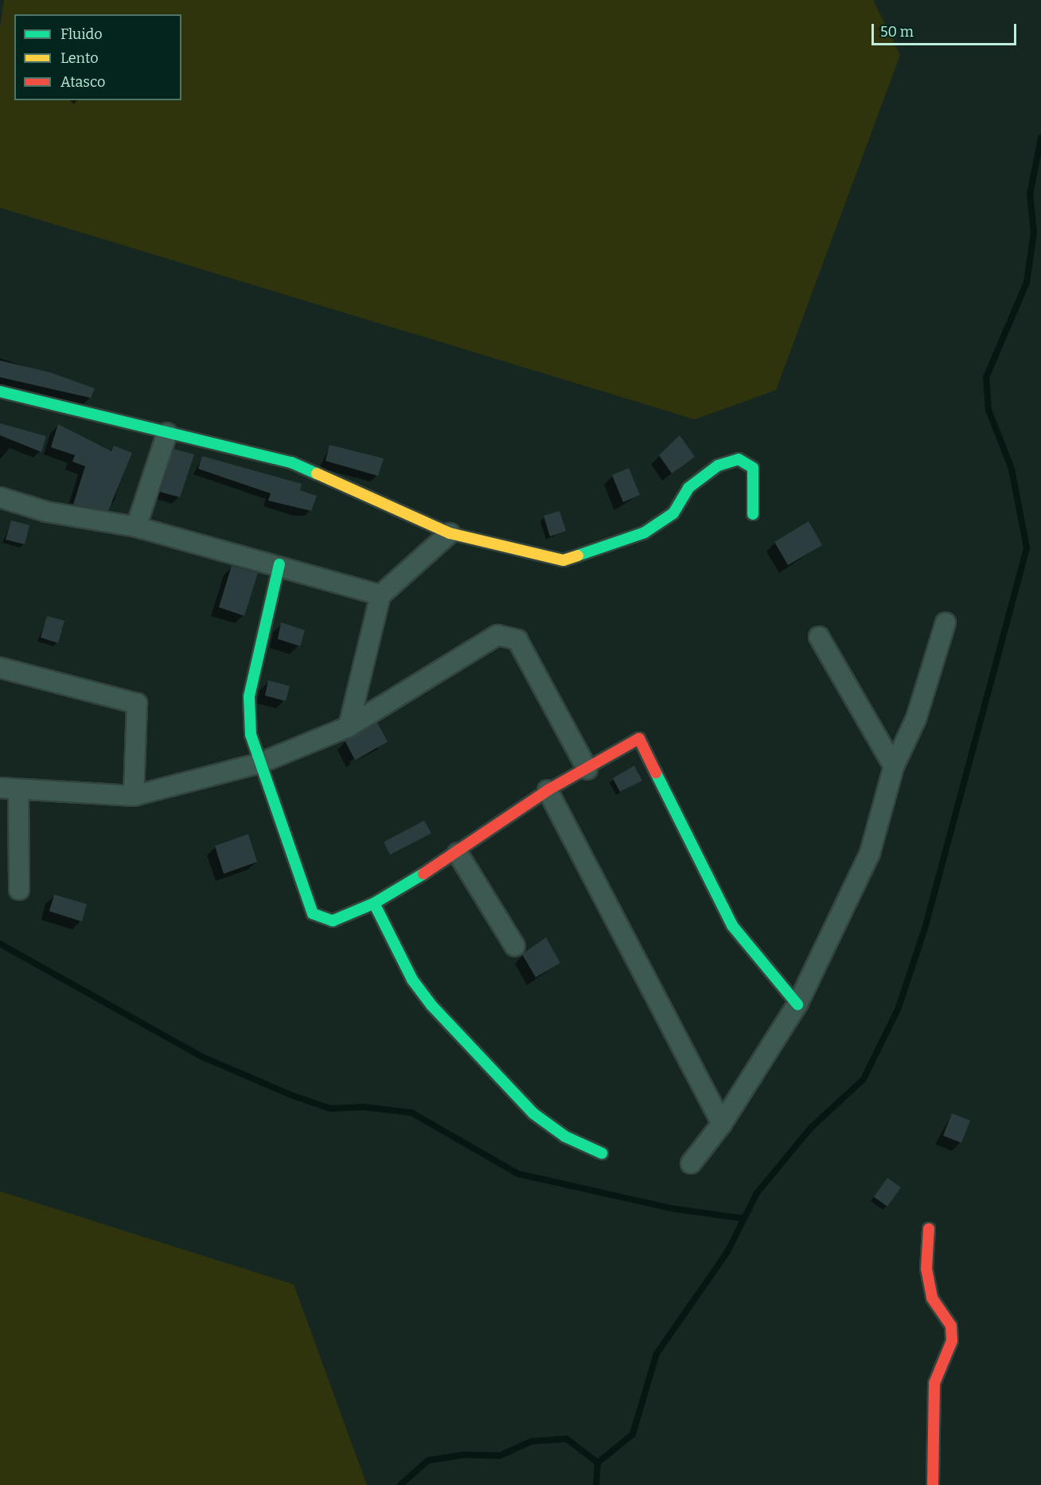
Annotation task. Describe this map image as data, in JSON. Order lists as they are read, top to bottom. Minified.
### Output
{"legend":["Fluido","Lento","Atasco"],"scale_bar":"50 m"}
